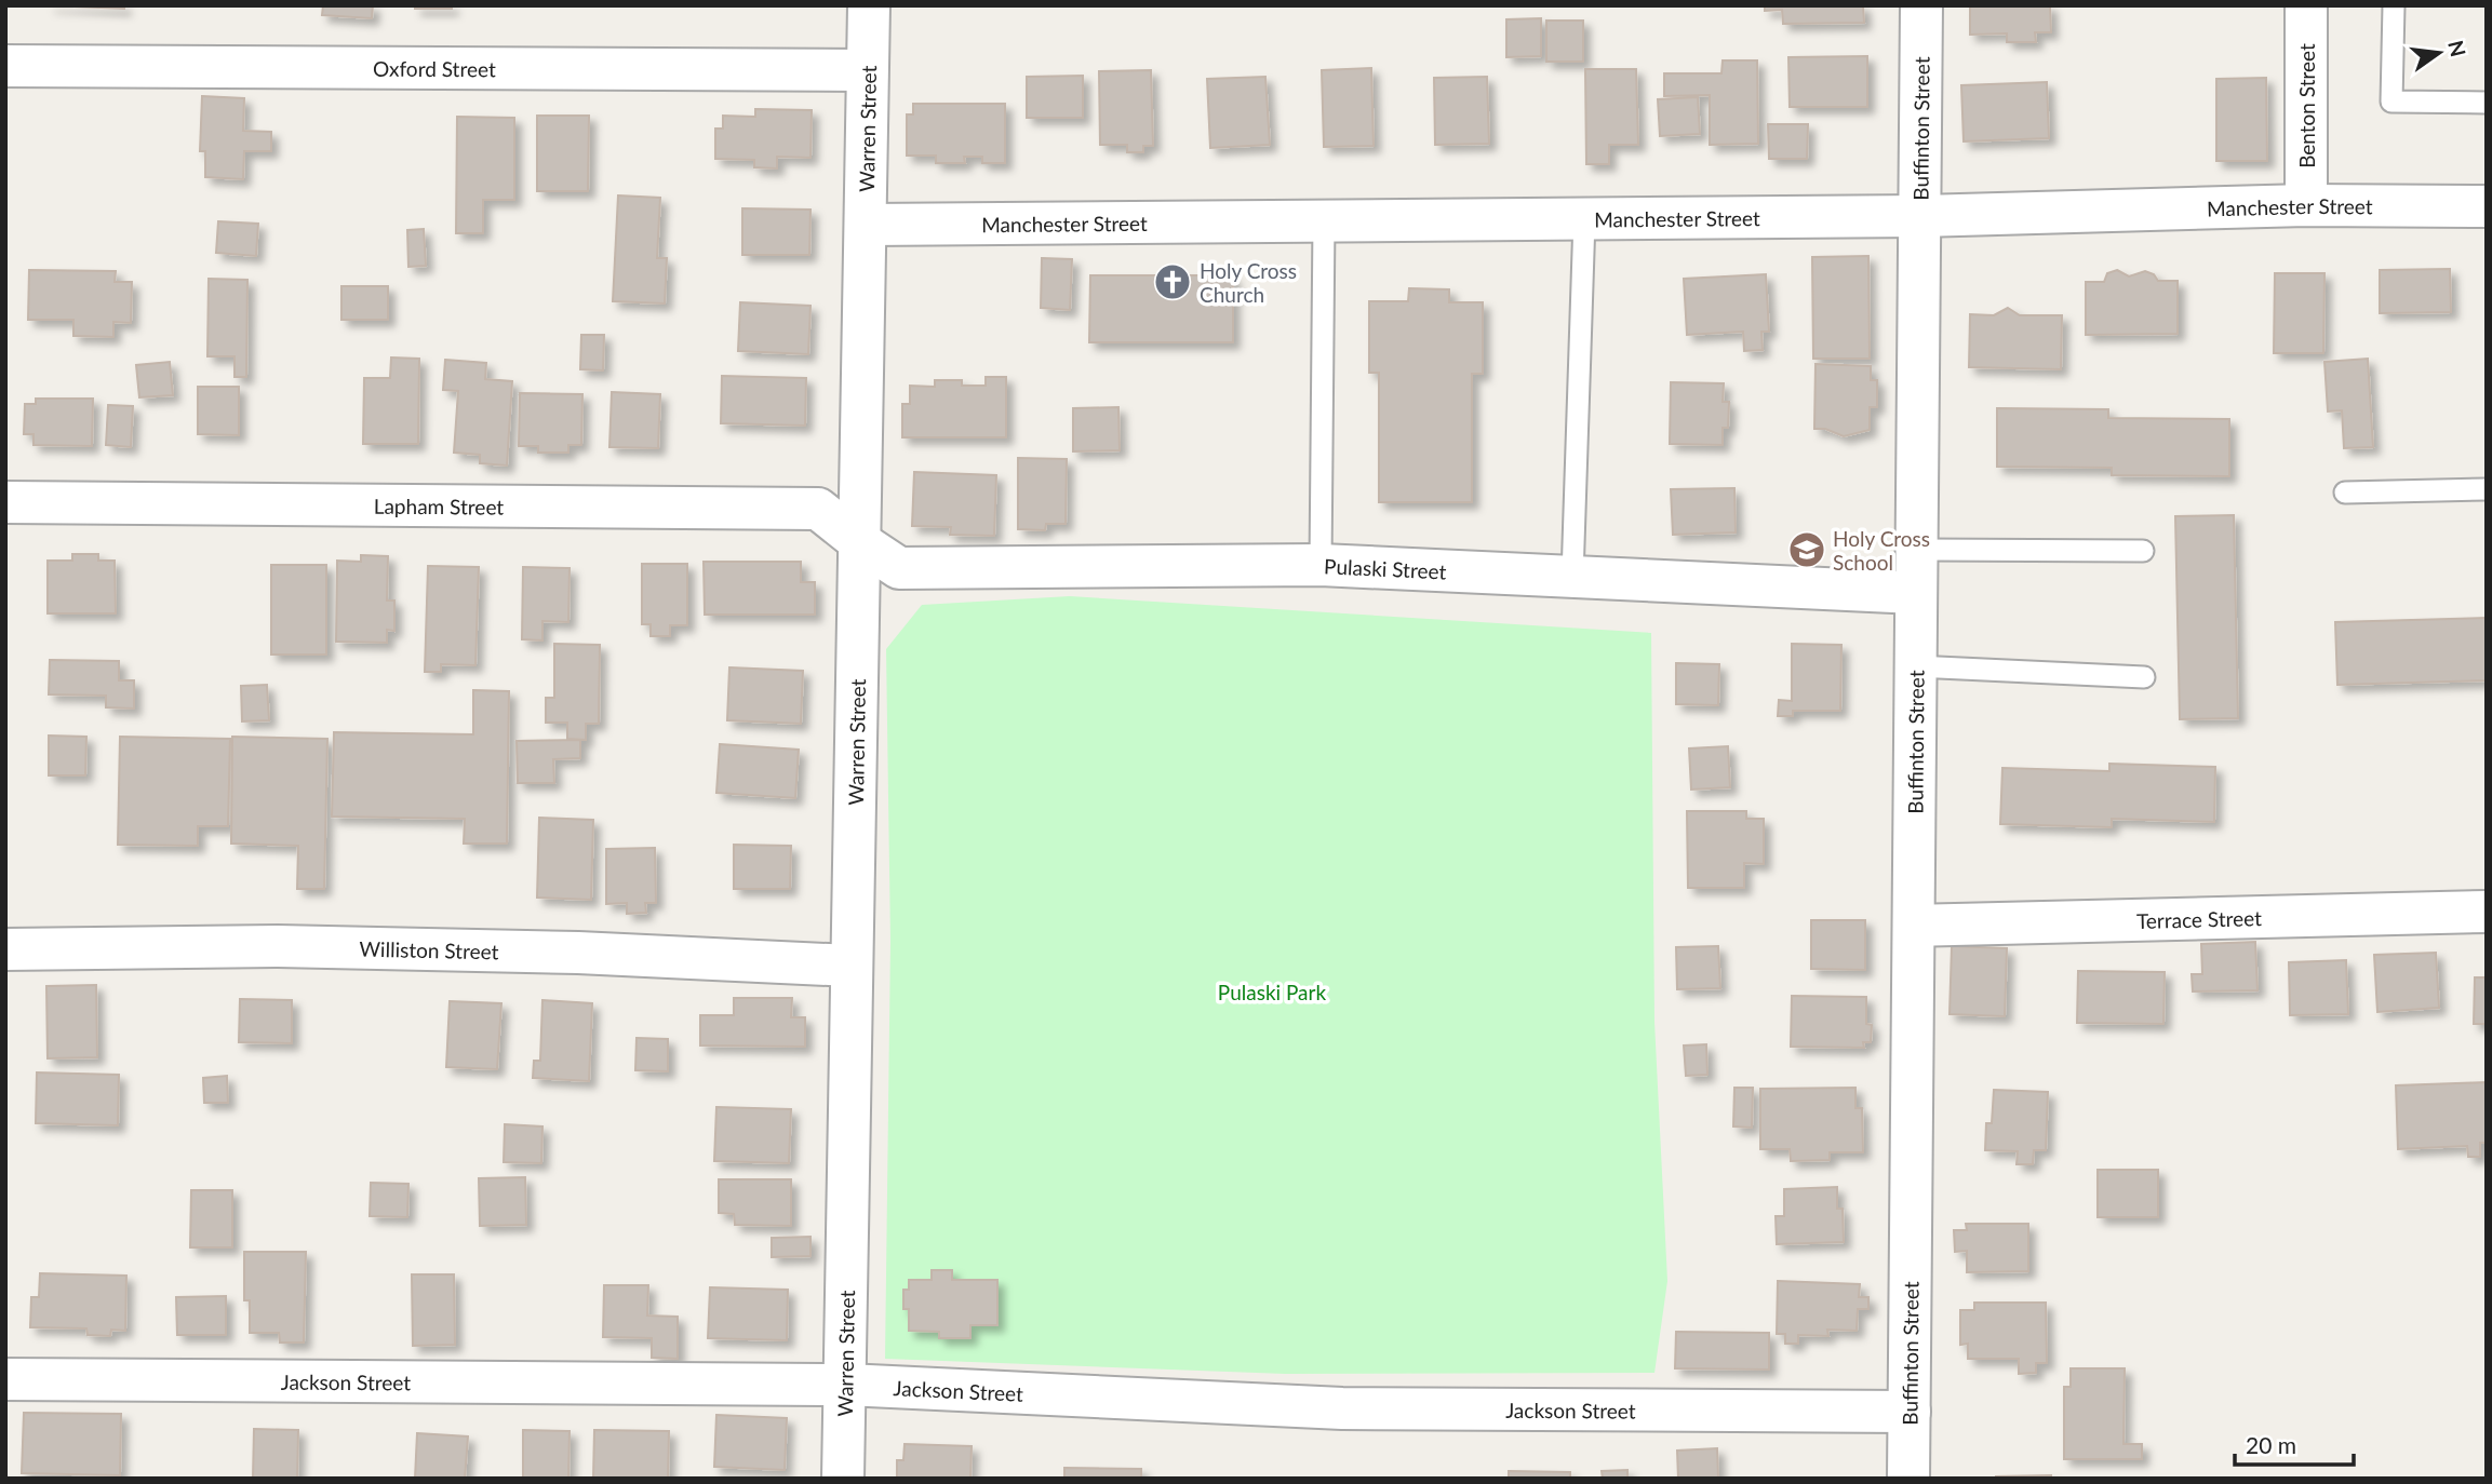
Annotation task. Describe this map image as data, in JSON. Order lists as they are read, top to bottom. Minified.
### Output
{"streets":{"street":["Oxford Street","Benton Street","Warren Street","Buffinton Street","Manchester Street","Lapham Street","Pulaski Street","Terrace Street","Williston Street","Jackson Street"]},"crossings":[["Oxford Street","Warren Street"],["Benton Street","Manchester Street"],["Warren Street","Manchester Street"],["Warren Street","Lapham Street"],["Warren Street","Pulaski Street"],["Warren Street","Williston Street"],["Warren Street","Jackson Street"],["Buffinton Street","Manchester Street"],["Buffinton Street","Pulaski Street"],["Buffinton Street","Terrace Street"],["Buffinton Street","Jackson Street"],["Lapham Street","Pulaski Street"]],"parks":["Pulaski Park"],"places":{"church":["Holy Cross Church"],"school or university":["Holy Cross School"]},"scale_bar":"20 m","north":"right"}
